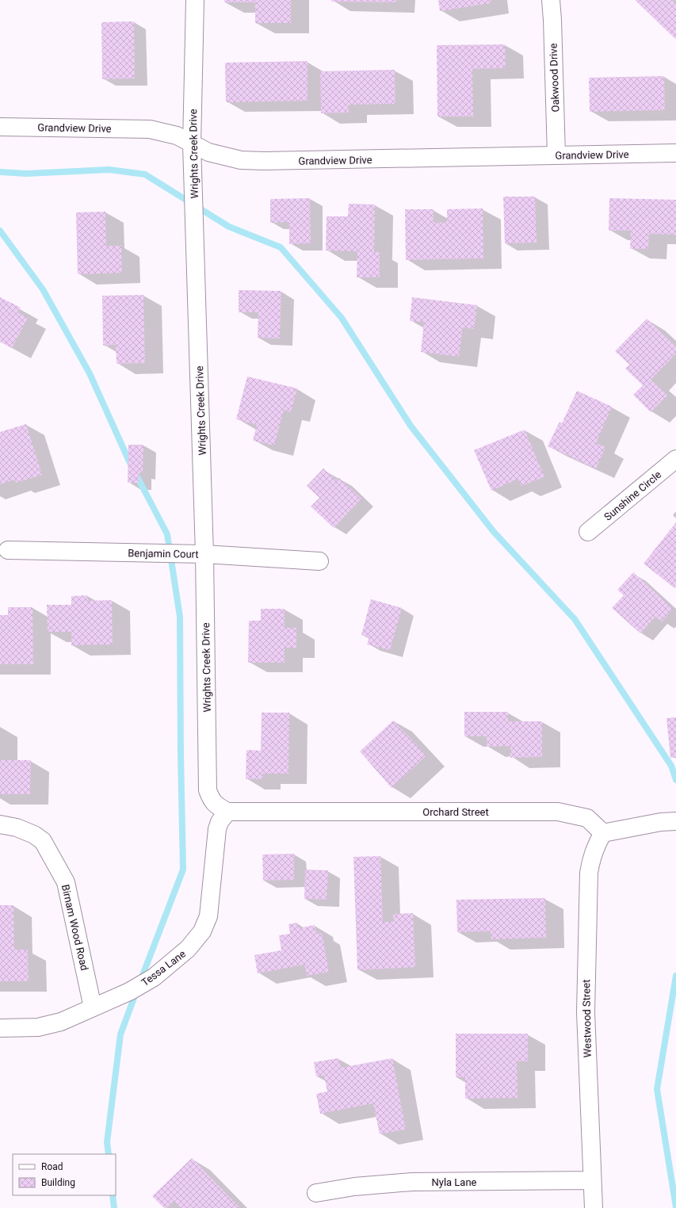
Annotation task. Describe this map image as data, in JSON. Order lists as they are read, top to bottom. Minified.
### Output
{"streets":{"street":["Oakwood Drive","Grandview Drive","Wrights Creek Drive","Sunshine Circle","Benjamin Court","Orchard Street","Birnam Wood Road","Tessa Lane","Westwood Street","Nyla Lane"]},"crossings":[["Oakwood Drive","Grandview Drive"],["Grandview Drive","Wrights Creek Drive"],["Wrights Creek Drive","Benjamin Court"],["Wrights Creek Drive","Orchard Street"],["Wrights Creek Drive","Tessa Lane"],["Orchard Street","Tessa Lane"],["Orchard Street","Westwood Street"],["Birnam Wood Road","Tessa Lane"],["Westwood Street","Nyla Lane"]],"legend":["Road","Building"]}
